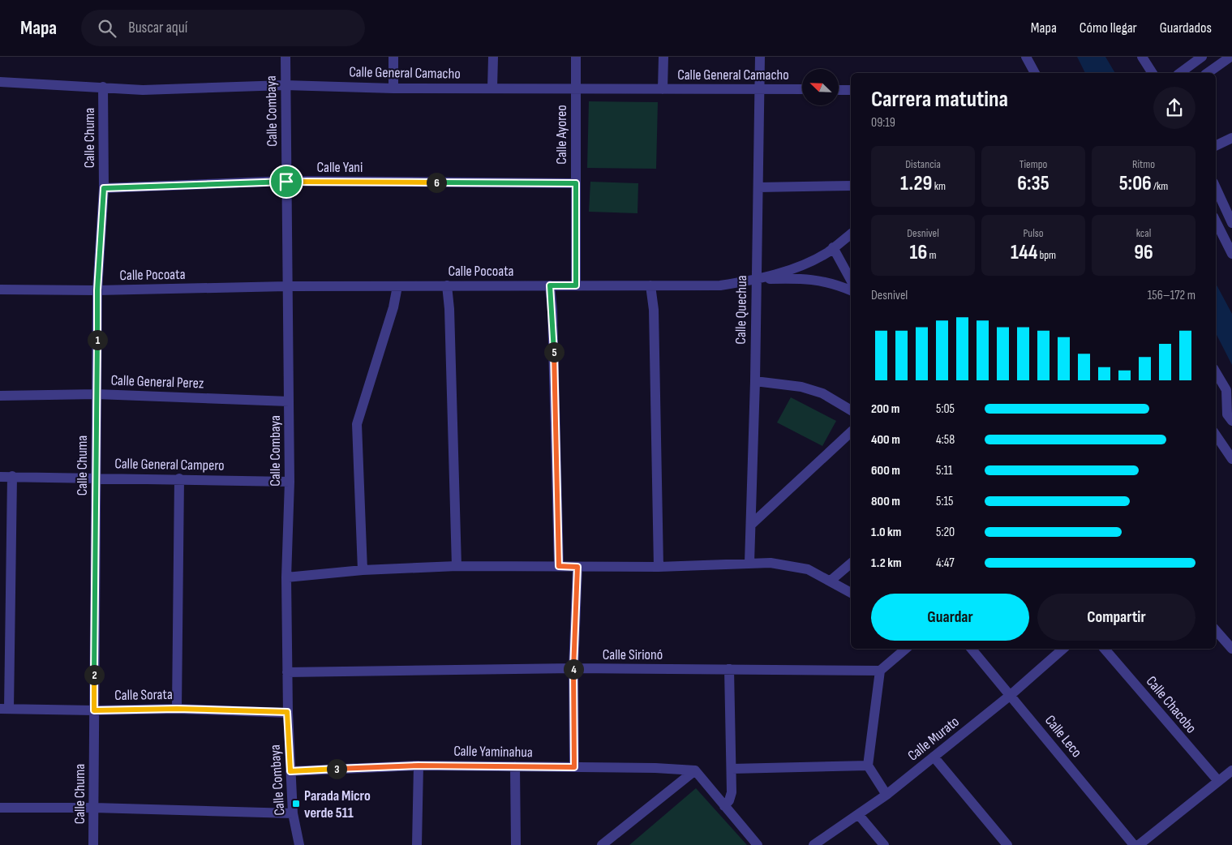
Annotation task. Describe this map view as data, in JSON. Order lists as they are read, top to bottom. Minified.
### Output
{"streets":{"street":["Calle General Camacho","Calle Combaya","Calle Ayoreo","Calle Chuma","Calle Yani","Calle Pocoata","Calle Quechua","Calle General Perez","Calle General Campero","Calle Sirionó","Calle Sorata","Calle Chacobo","Calle Leco","Calle Murato","Calle Yaminahua"]},"crossings":[["Calle General Camacho","Calle Combaya"],["Calle General Camacho","Calle Ayoreo"],["Calle General Camacho","Calle Chuma"],["Calle General Camacho","Calle Quechua"],["Calle Combaya","Calle Yani"],["Calle Combaya","Calle Pocoata"],["Calle Combaya","Calle General Perez"],["Calle Combaya","Calle General Campero"],["Calle Combaya","Calle Sirionó"],["Calle Combaya","Calle Sorata"],["Calle Combaya","Calle Yaminahua"],["Calle Ayoreo","Calle Yani"],["Calle Ayoreo","Calle Pocoata"],["Calle Chuma","Calle Yani"],["Calle Chuma","Calle Pocoata"],["Calle Chuma","Calle General Perez"],["Calle Chuma","Calle General Campero"],["Calle Chuma","Calle Sorata"],["Calle Pocoata","Calle Quechua"],["Calle Leco","Calle Murato"]],"places":{"transit":["Parada Micro verde 511"]},"north":"top left","page":{"header":"Mapa","search":"Buscar aquí","nav":["Mapa","Cómo llegar","Guardados"],"heading":["Carrera matutina","09:19"],"stats":[["Distancia","1.29 km"],["Tiempo","6:35"],["Ritmo","5:06 /km"],["Desnivel","16 m"],["Pulso","144 bpm"],["kcal","96"]],"pins":["6","1","5","4","2","3"],"chart":["Desnivel","156–172 m"],"list":[{"name":"200 m","note":"5:05"},{"name":"400 m","note":"4:58"},{"name":"600 m","note":"5:11"},{"name":"800 m","note":"5:15"},{"name":"1.0 km","note":"5:20"},{"name":"1.2 km","note":"4:47"}],"buttons":["Guardar","Compartir"]}}
